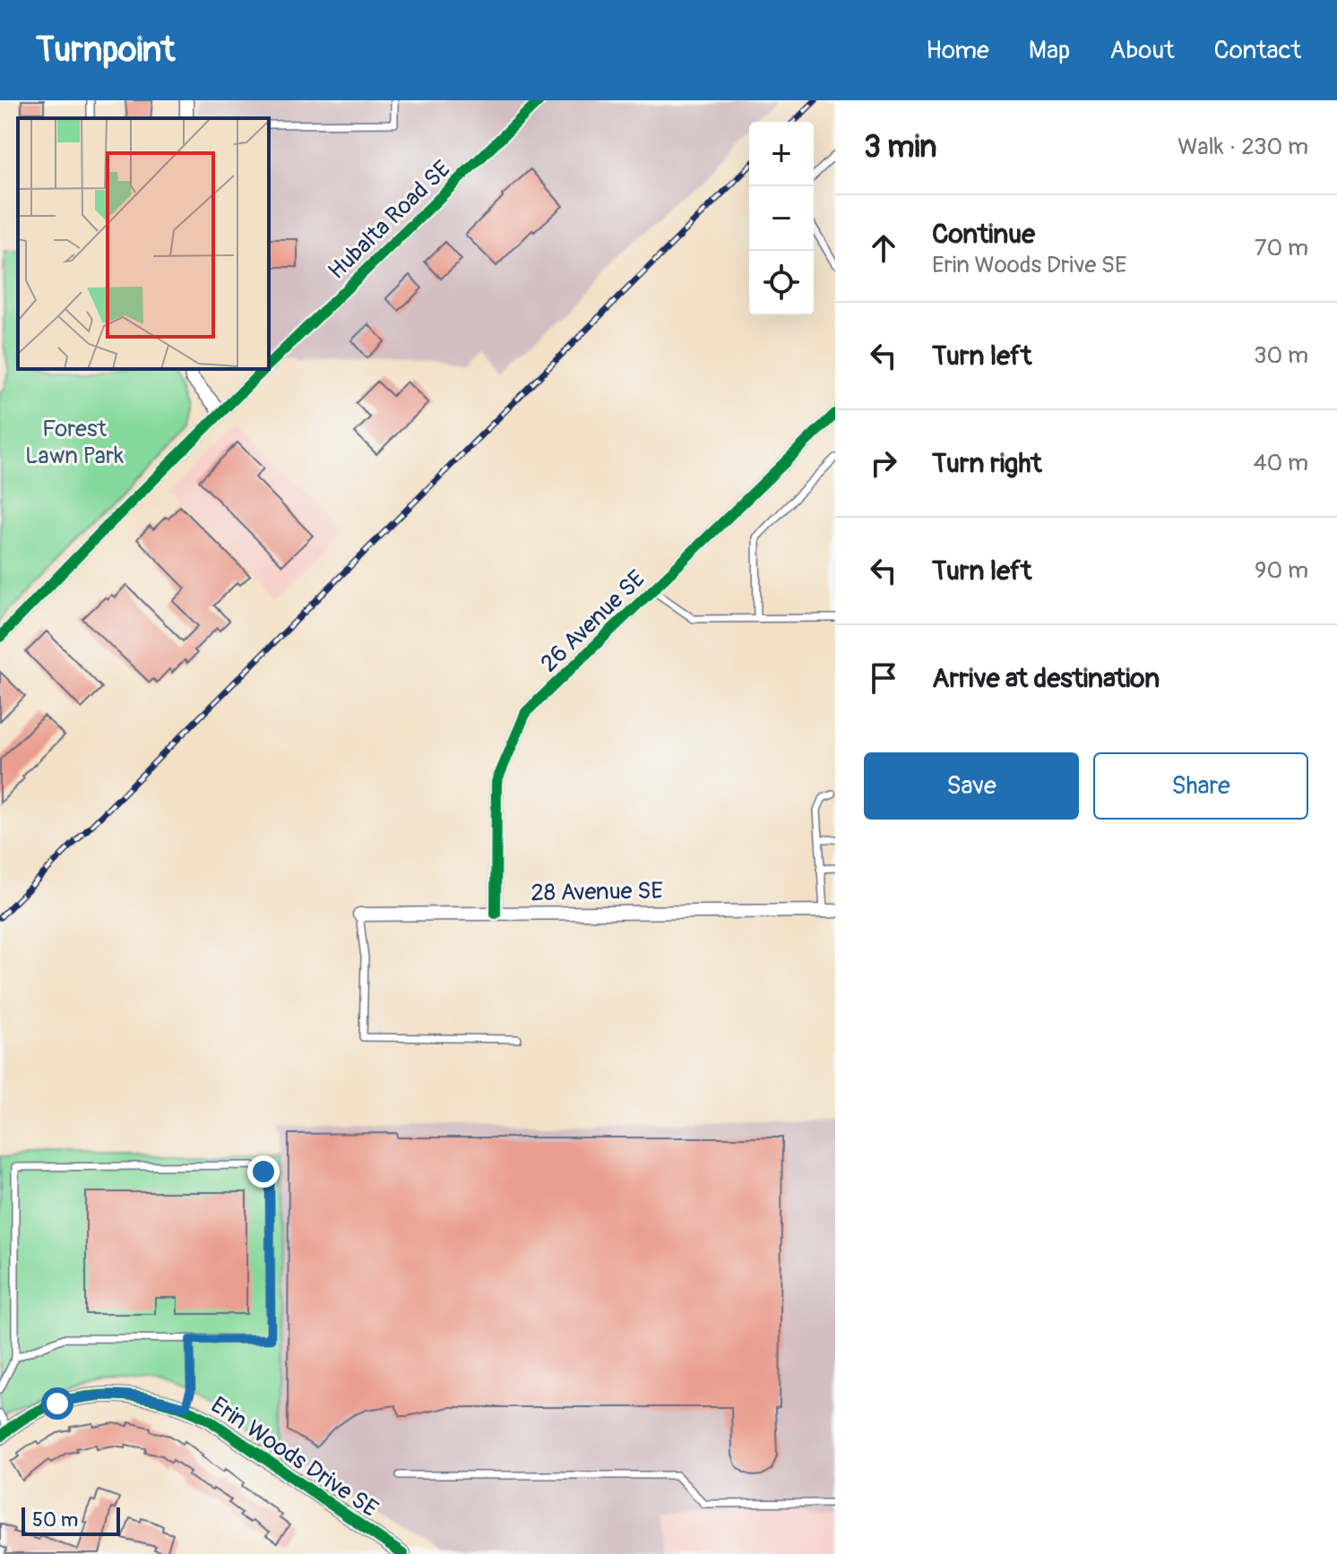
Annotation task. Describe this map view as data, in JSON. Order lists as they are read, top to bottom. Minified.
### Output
{"streets":{"street":["Hubalta Road SE","26 Avenue SE","28 Avenue SE","Erin Woods Drive SE"]},"crossings":[["26 Avenue SE","28 Avenue SE"]],"parks":["Forest Lawn Park"],"scale_bar":"50 m","page":{"header":"Turnpoint","nav":["Home","Map","About","Contact"],"heading":["3 min","Walk · 230 m"],"map_buttons":["+","−"],"list":[["Continue","Erin Woods Drive SE","70 m"],["Turn left","30 m"],["Turn right","40 m"],["Turn left","90 m"],"Arrive at destination"],"buttons":["Save","Share"],"scale":"50 m"}}
